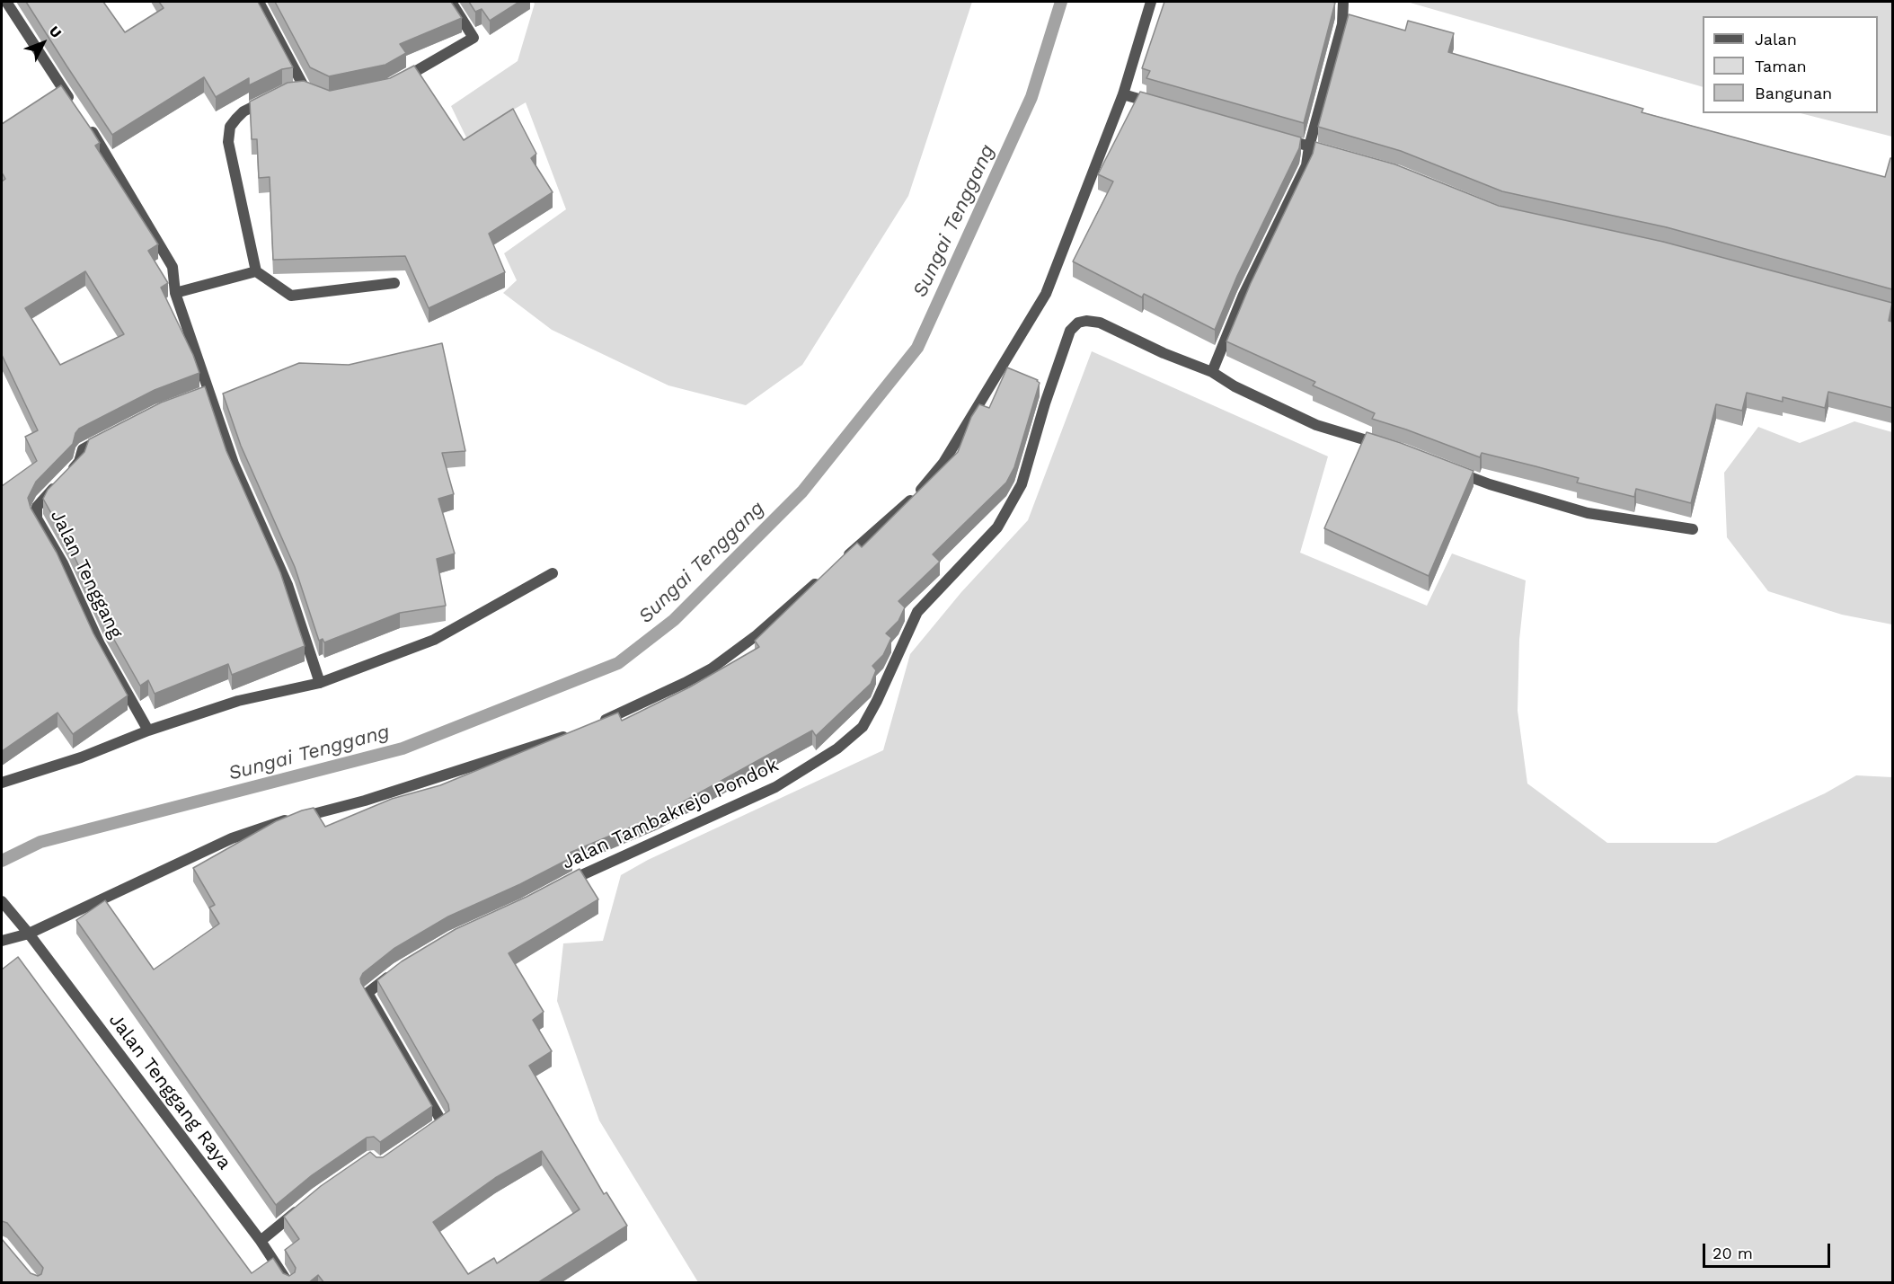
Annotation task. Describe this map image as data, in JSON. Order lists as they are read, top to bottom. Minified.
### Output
{"streets":{"street":["Jalan Tenggang","Jalan Tambakrejo Pondok","Jalan Tenggang Raya"]},"water":["Sungai Tenggang"],"legend":["Jalan","Taman","Bangunan"],"scale_bar":"20 m","north":"top right"}
